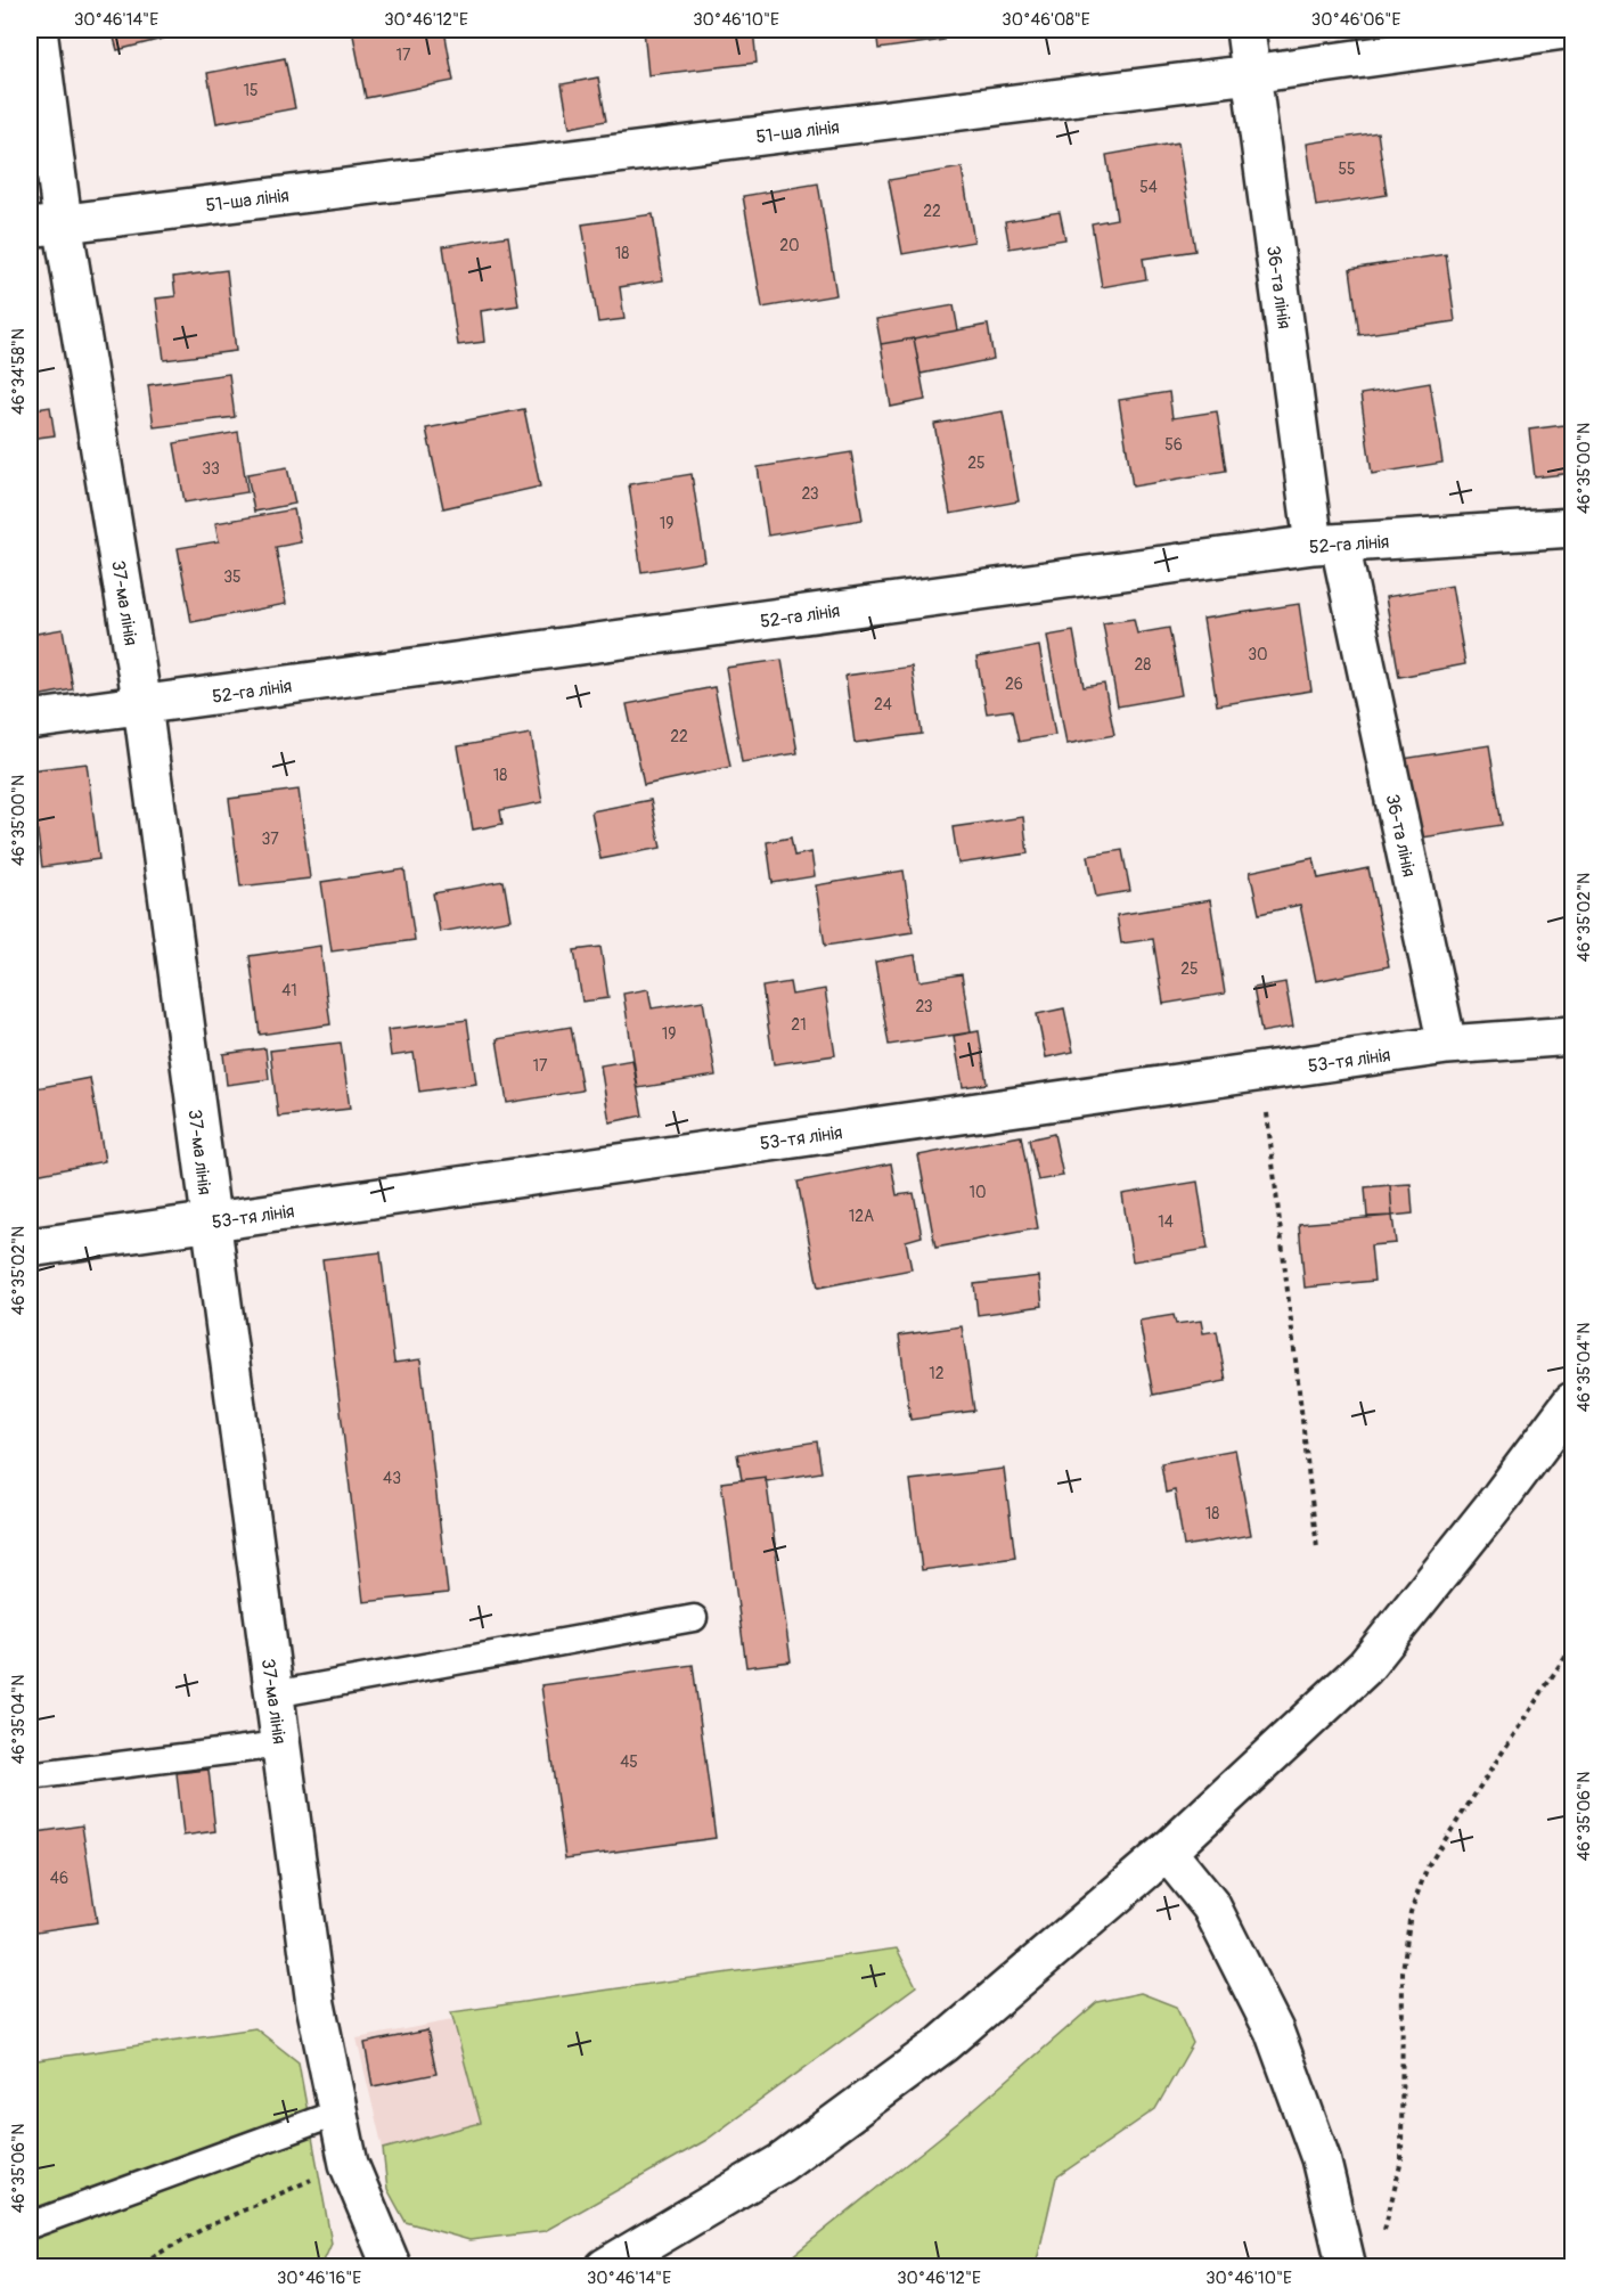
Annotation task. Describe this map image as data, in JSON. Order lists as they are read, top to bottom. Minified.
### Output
{"streets":{"main road":["51-ша лінія","36-та лінія","52-га лінія","37-ма лінія","53-тя лінія"]},"crossings":[["51-ша лінія","36-та лінія"],["51-ша лінія","37-ма лінія"],["36-та лінія","52-га лінія"],["36-та лінія","53-тя лінія"],["52-га лінія","37-ма лінія"],["37-ма лінія","53-тя лінія"]],"house_numbers":["17","15","55","54","22","20","18","56","25","33","23","19","35","30","28","26","24","22","18","37","25","41","23","21","19","17","10","12А","14","12","43","18","45","46"],"coordinates":["30°46'14\"E","30°46'12\"E","30°46'10\"E","30°46'08\"E","30°46'06\"E","46°34'58\"N","46°35'00\"N","46°35'02\"N","46°35'04\"N","46°35'06\"N","30°46'16\"E"]}
